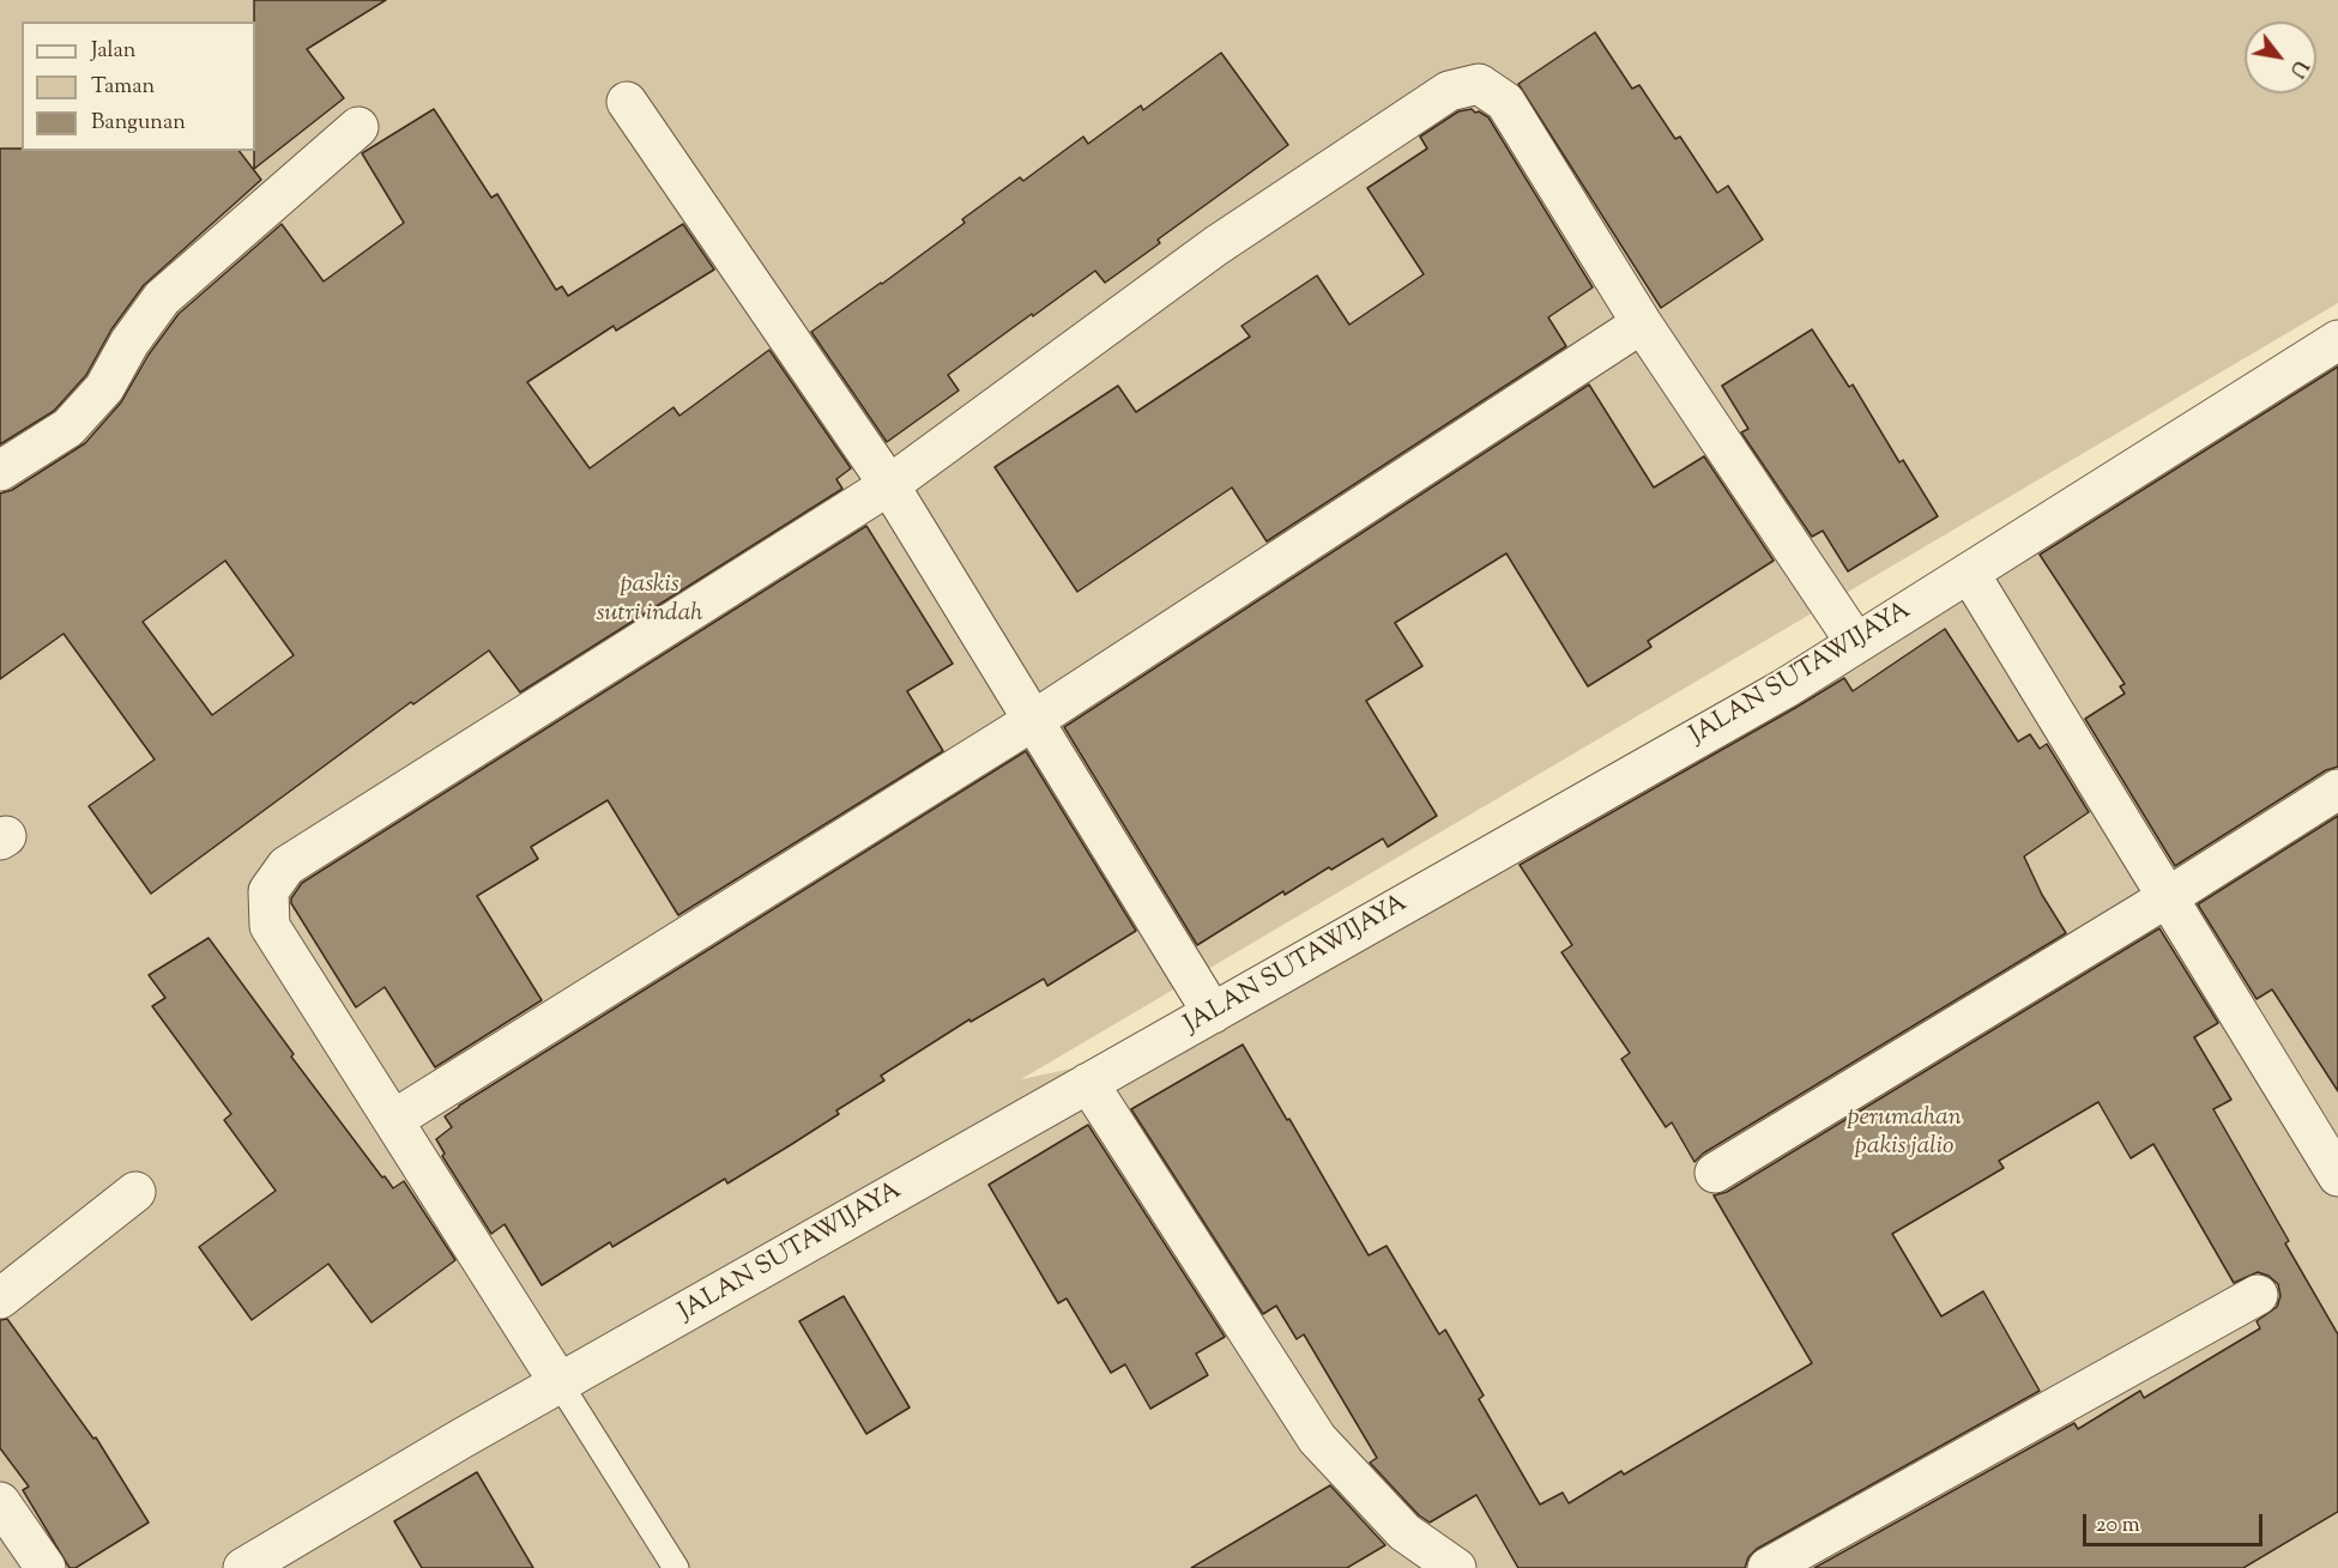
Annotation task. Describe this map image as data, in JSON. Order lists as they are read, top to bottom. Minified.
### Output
{"streets":{"street":["JALAN SUTAWIJAYA"]},"parks":["paskis sutri indah","perumahan pakis jalio"],"legend":["Jalan","Taman","Bangunan"],"scale_bar":"20 m","north":"bottom right"}
